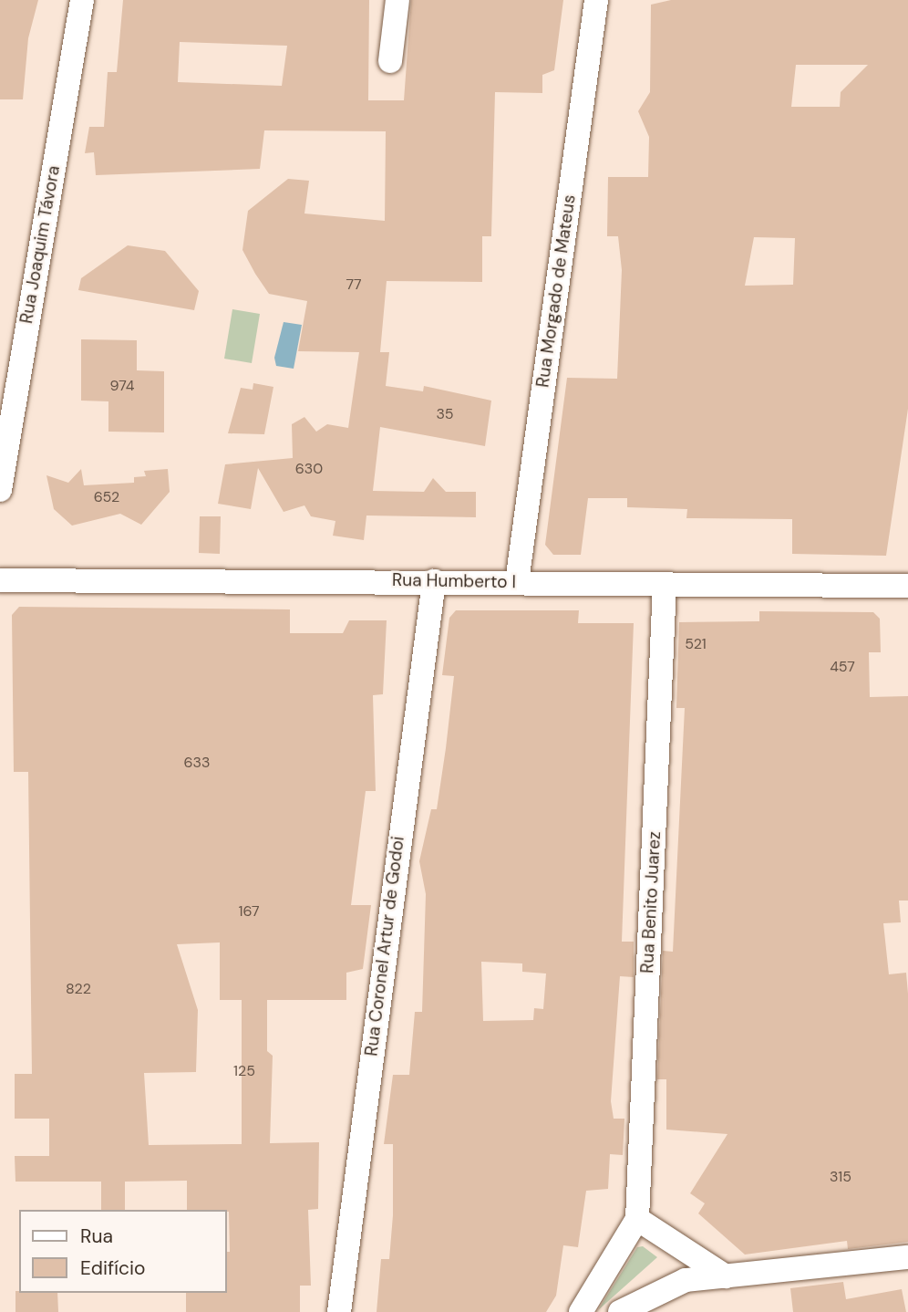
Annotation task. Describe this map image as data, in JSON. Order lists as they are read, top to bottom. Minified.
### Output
{"streets":{"street":["Rua Joaquim Távora","Rua Morgado de Mateus","Rua Humberto I","Rua Benito Juarez","Rua Coronel Artur de Godoi"]},"crossings":[["Rua Morgado de Mateus","Rua Humberto I"],["Rua Humberto I","Rua Benito Juarez"],["Rua Humberto I","Rua Coronel Artur de Godoi"]],"house_numbers":["77","974","35","630","652","521","457","633","167","822","125","315"],"legend":["Rua","Edifício"]}
